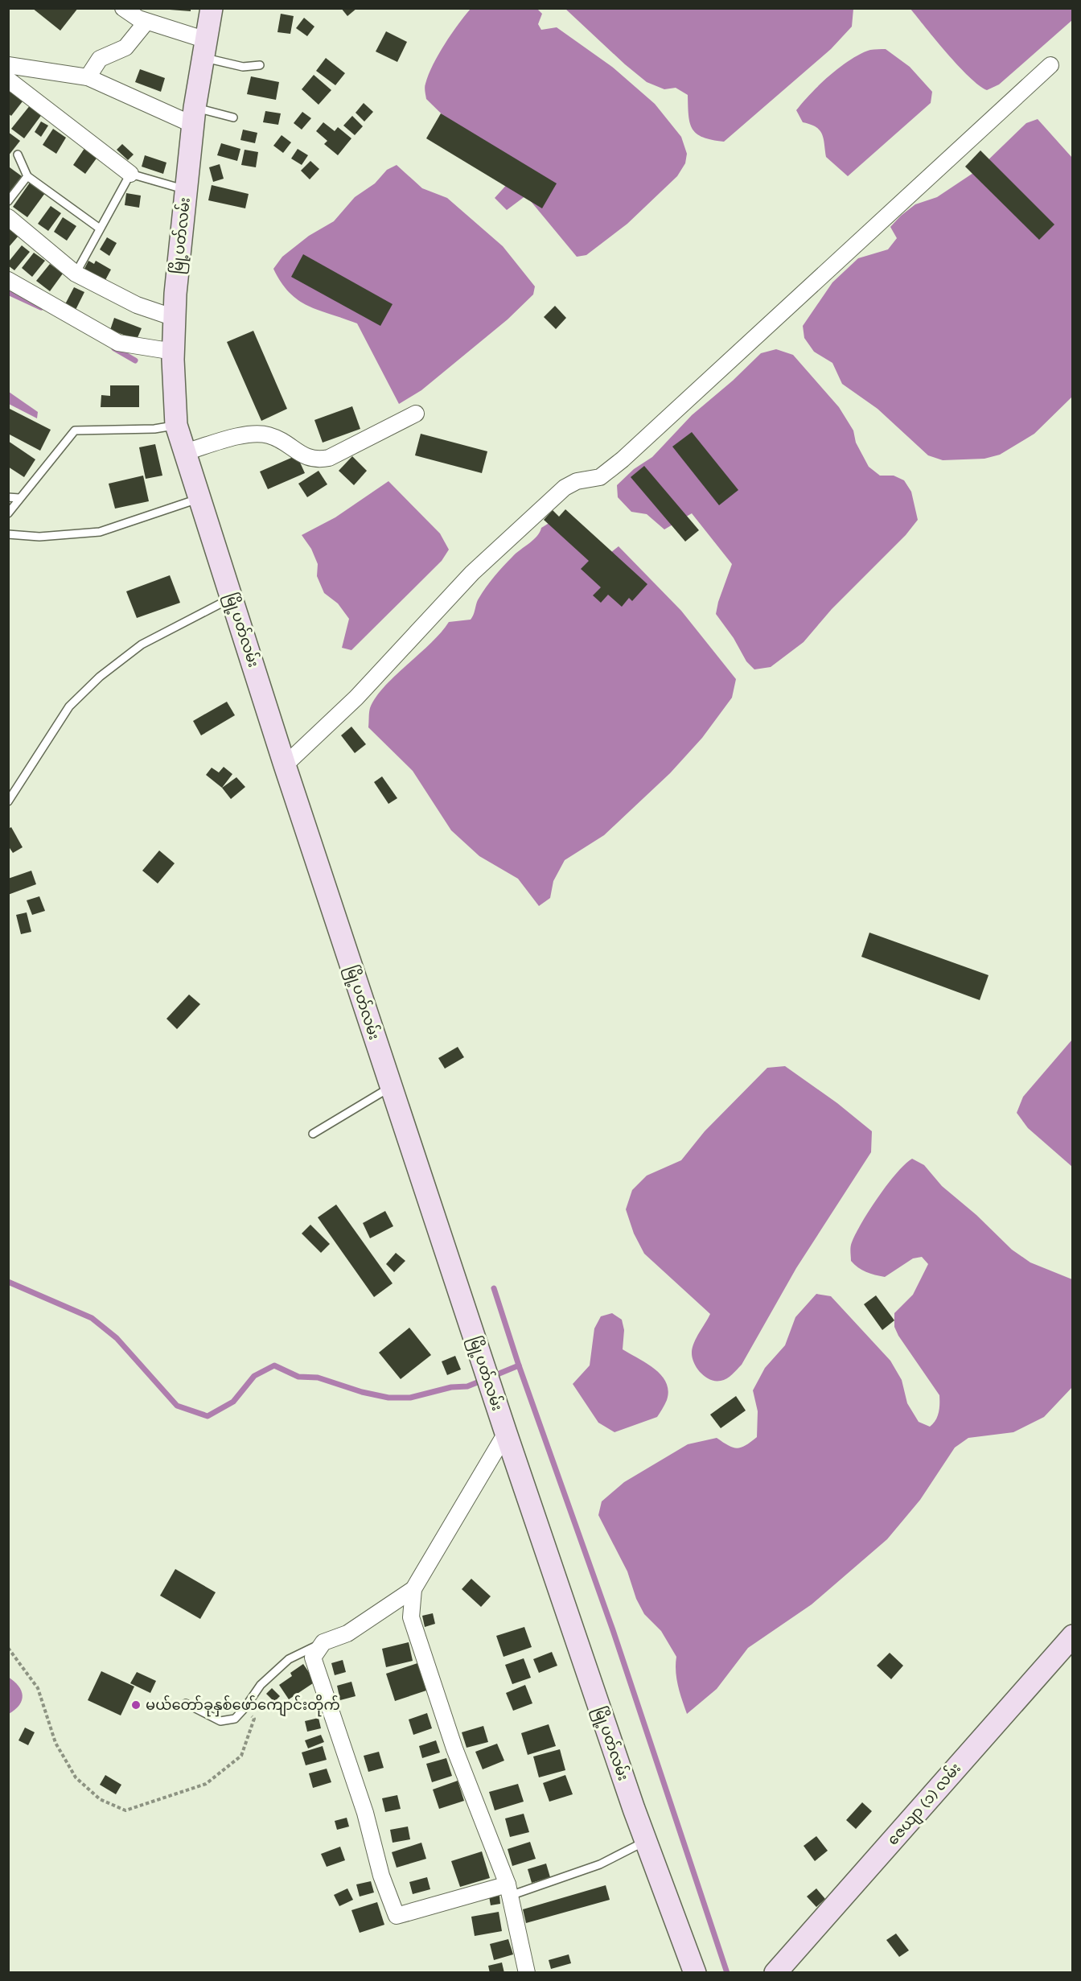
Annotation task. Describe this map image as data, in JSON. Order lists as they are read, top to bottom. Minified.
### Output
{"streets":{"main road":["မြို့ပတ်လမ်း","ဇေယျာ (၁) လမ်း"]},"places":["မယ်တော်ခုနှစ်ဖော်ကျောင်းတိုက်"]}
